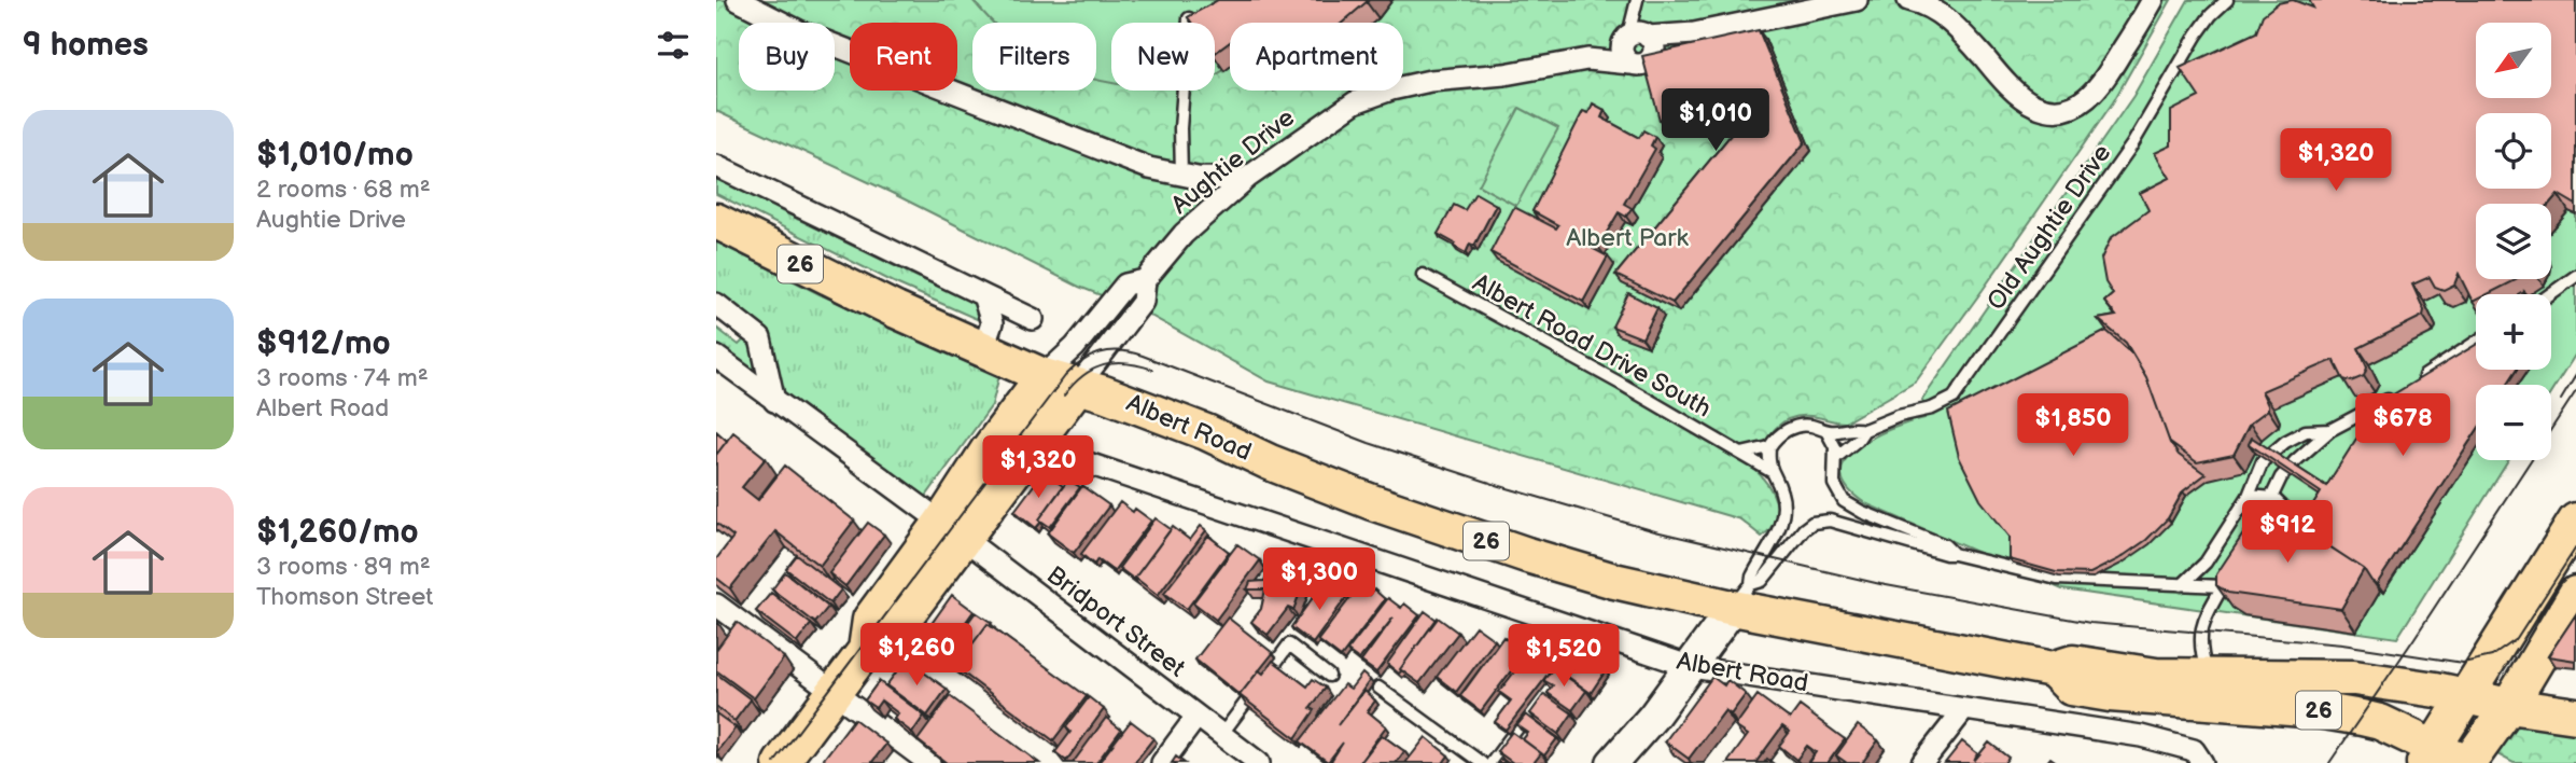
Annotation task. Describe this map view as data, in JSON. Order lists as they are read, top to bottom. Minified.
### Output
{"streets":{"main road":["26","Albert Road"],"street":["Aughtie Drive","Bridport Street"],"lane":["Old Aughtie Drive","Albert Road Drive South"]},"crossings":[["Aughtie Drive","Albert Road"],["26","Albert Road"]],"parks":["Albert Park"],"north":"bottom left","page":{"heading":"9 homes","map_buttons":["+","−"],"chip":["Buy","Rent","Filters","New","Apartment"],"price":["$1,010","$1,320","$1,850","$678","$1,320","$912","$1,300","$1,260","$1,520"],"list":[{"name":"$1,010/mo","note":"2 rooms · 68 m² · Aughtie Drive"},{"name":"$912/mo","note":"3 rooms · 74 m² · Albert Road"},{"name":"$1,260/mo","note":"3 rooms · 89 m² · Thomson Street"}]}}
